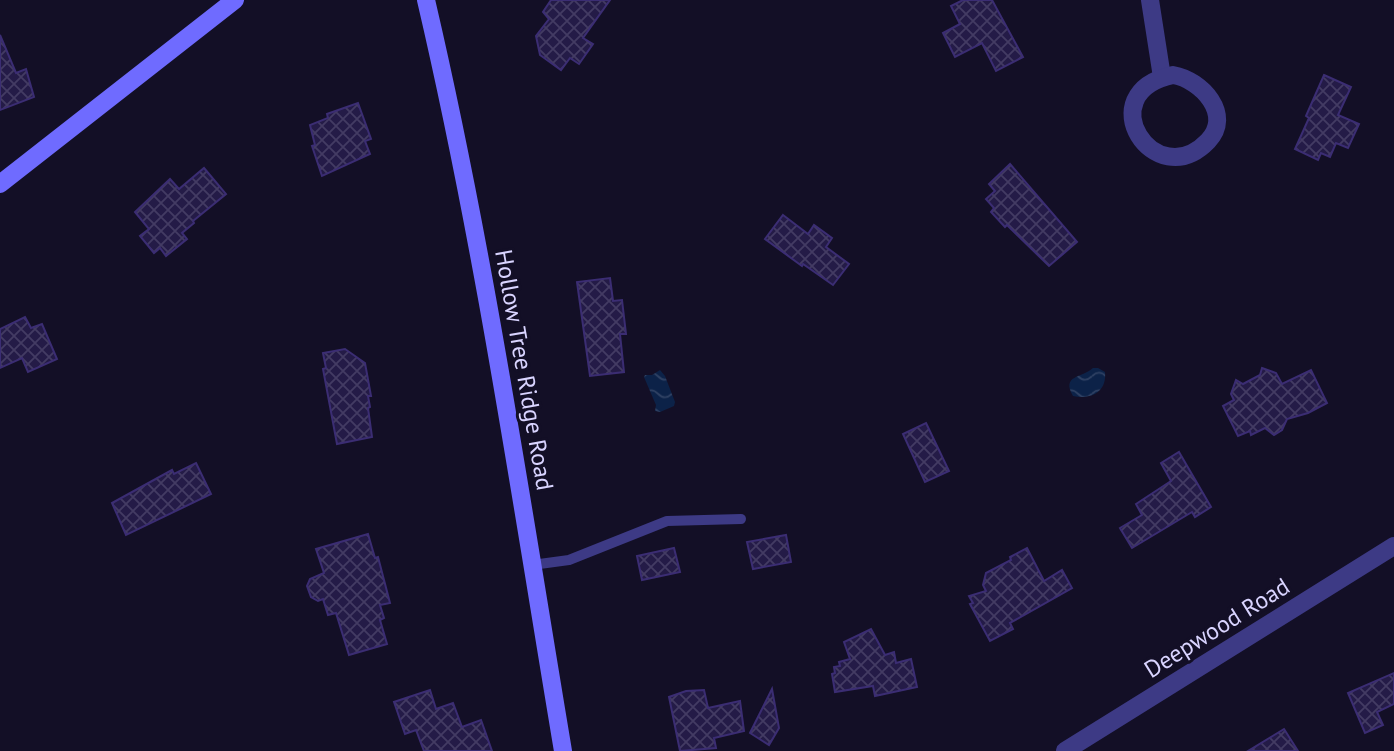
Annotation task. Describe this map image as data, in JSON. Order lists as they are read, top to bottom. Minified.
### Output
{"streets":{"street":["Hollow Tree Ridge Road","Deepwood Road"]}}
